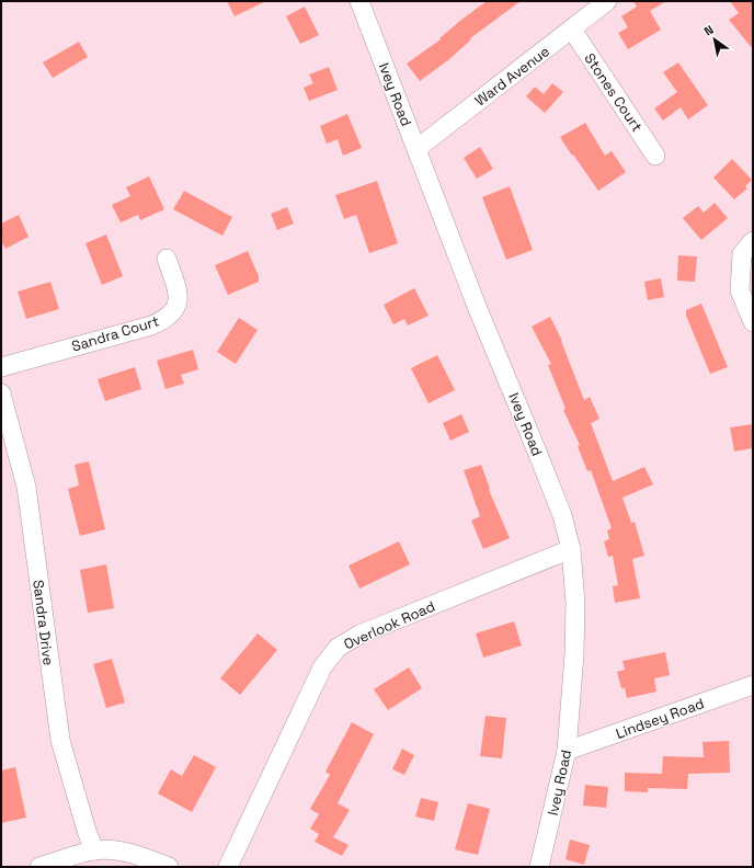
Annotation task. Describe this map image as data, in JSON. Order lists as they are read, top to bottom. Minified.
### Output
{"streets":{"street":["Ward Avenue","Stones Court","Ivey Road","Sandra Court","Sandra Drive","Overlook Road","Lindsey Road"]},"crossings":[["Ward Avenue","Stones Court"],["Ward Avenue","Ivey Road"],["Ivey Road","Overlook Road"],["Ivey Road","Lindsey Road"]],"north":"top left"}
